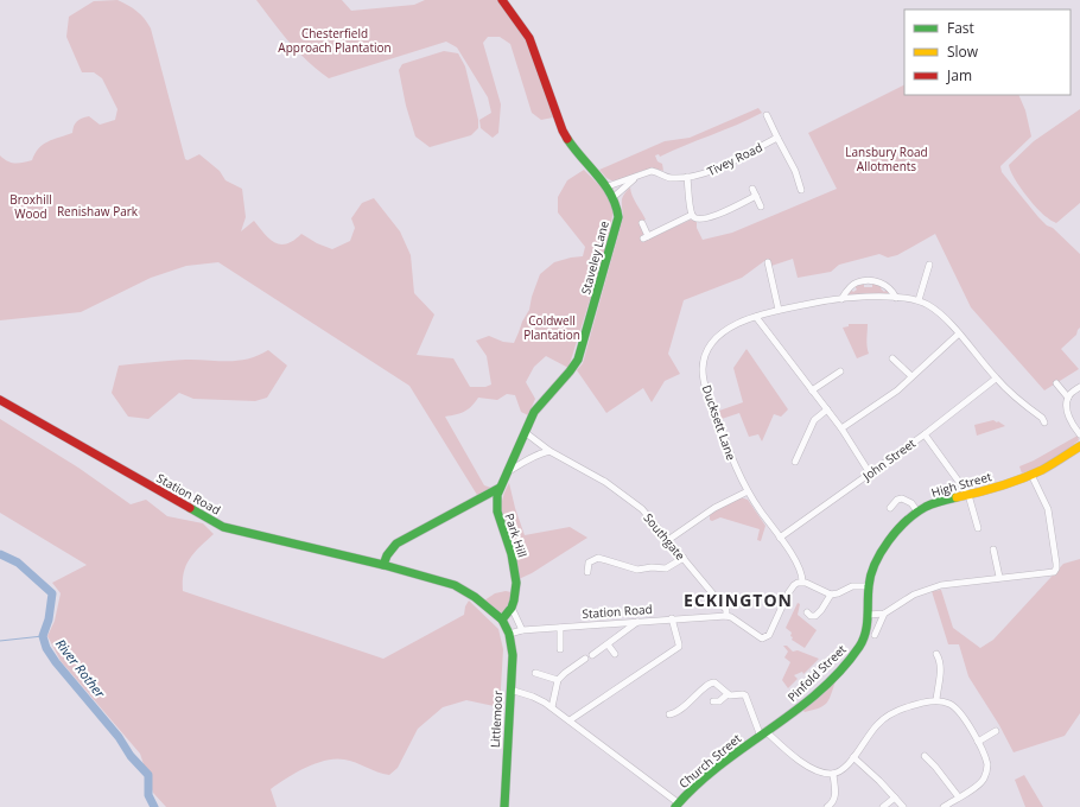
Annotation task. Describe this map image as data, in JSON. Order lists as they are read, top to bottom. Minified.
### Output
{"streets":{"main road":["Staveley Lane","High Street","Station Road","Park Hill","Pinfold Street","Littlemoor","Church Street"],"street":["Tivey Road","Ducksett Lane","John Street","Southgate"]},"crossings":[["Tivey Road","Staveley Lane"],["Staveley Lane","Park Hill"],["Staveley Lane","Southgate"],["Ducksett Lane","John Street"],["Ducksett Lane","Southgate"],["High Street","Pinfold Street"],["Station Road","Southgate"],["Station Road","Littlemoor"],["Pinfold Street","Church Street"]],"districts":["ECKINGTON"],"water":["River Rother"],"parks":["Chesterfield Approach Plantation","Lansbury Road Allotments","Broxhill Wood","Renishaw Park","Coldwell Plantation"],"legend":["Fast","Slow","Jam"]}
